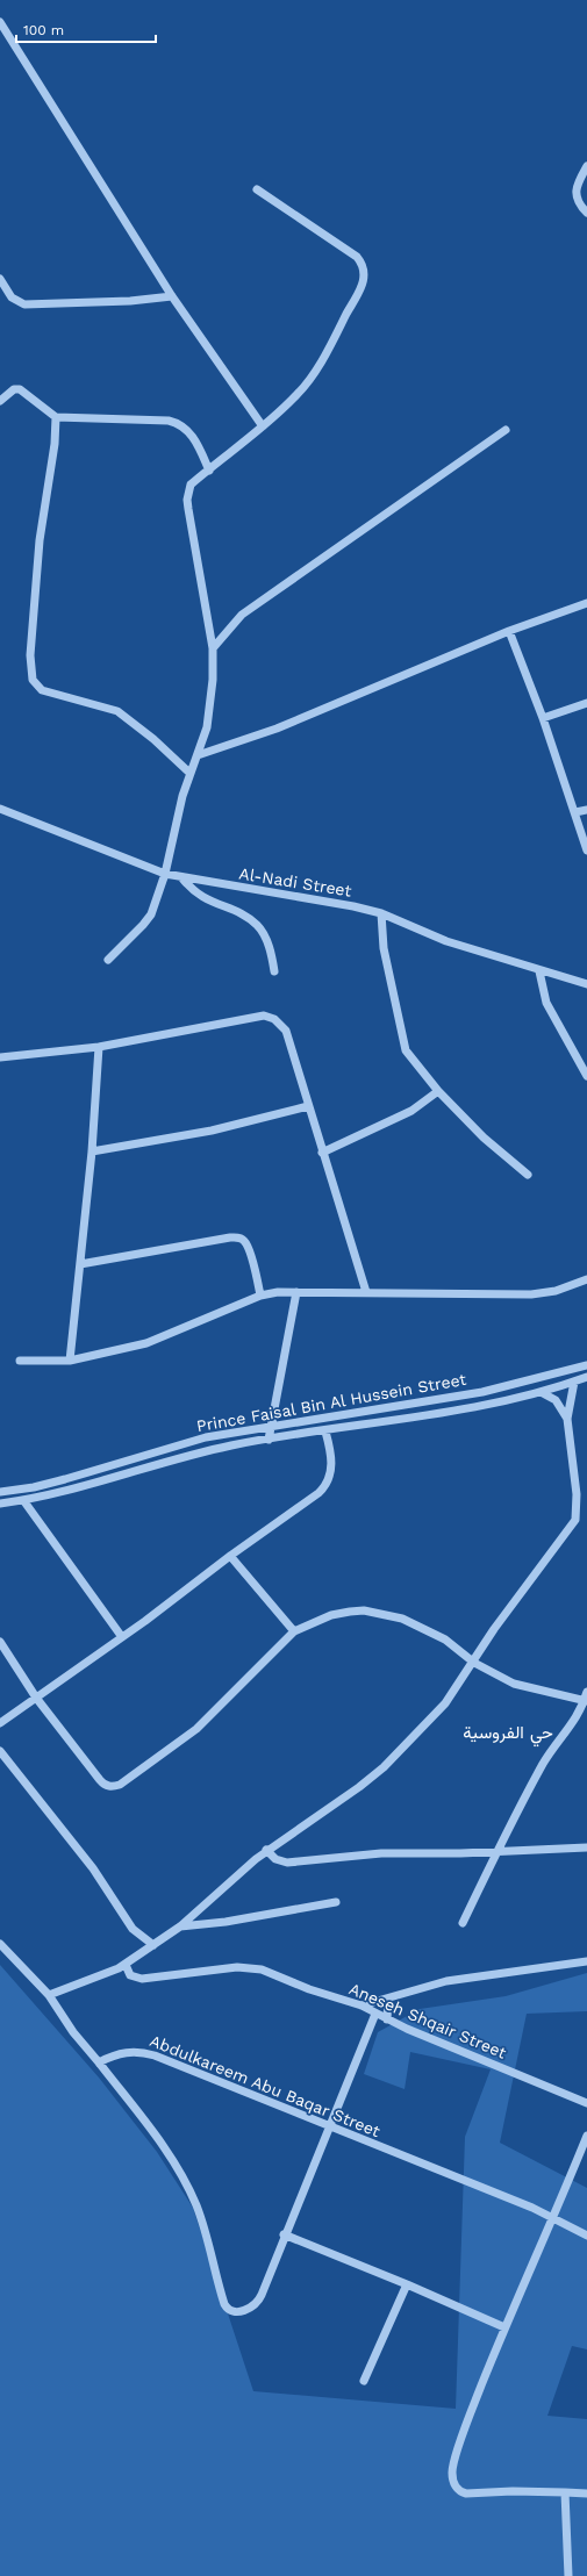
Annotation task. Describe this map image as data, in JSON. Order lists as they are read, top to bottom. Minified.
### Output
{"streets":{"street":["Al-Nadi Street","Prince Faisal Bin Al Hussein Street","Aneseh Shqair Street","Abdulkareem Abu Baqar Street"]},"districts":["حي الفروسية"],"scale_bar":"100 m"}
